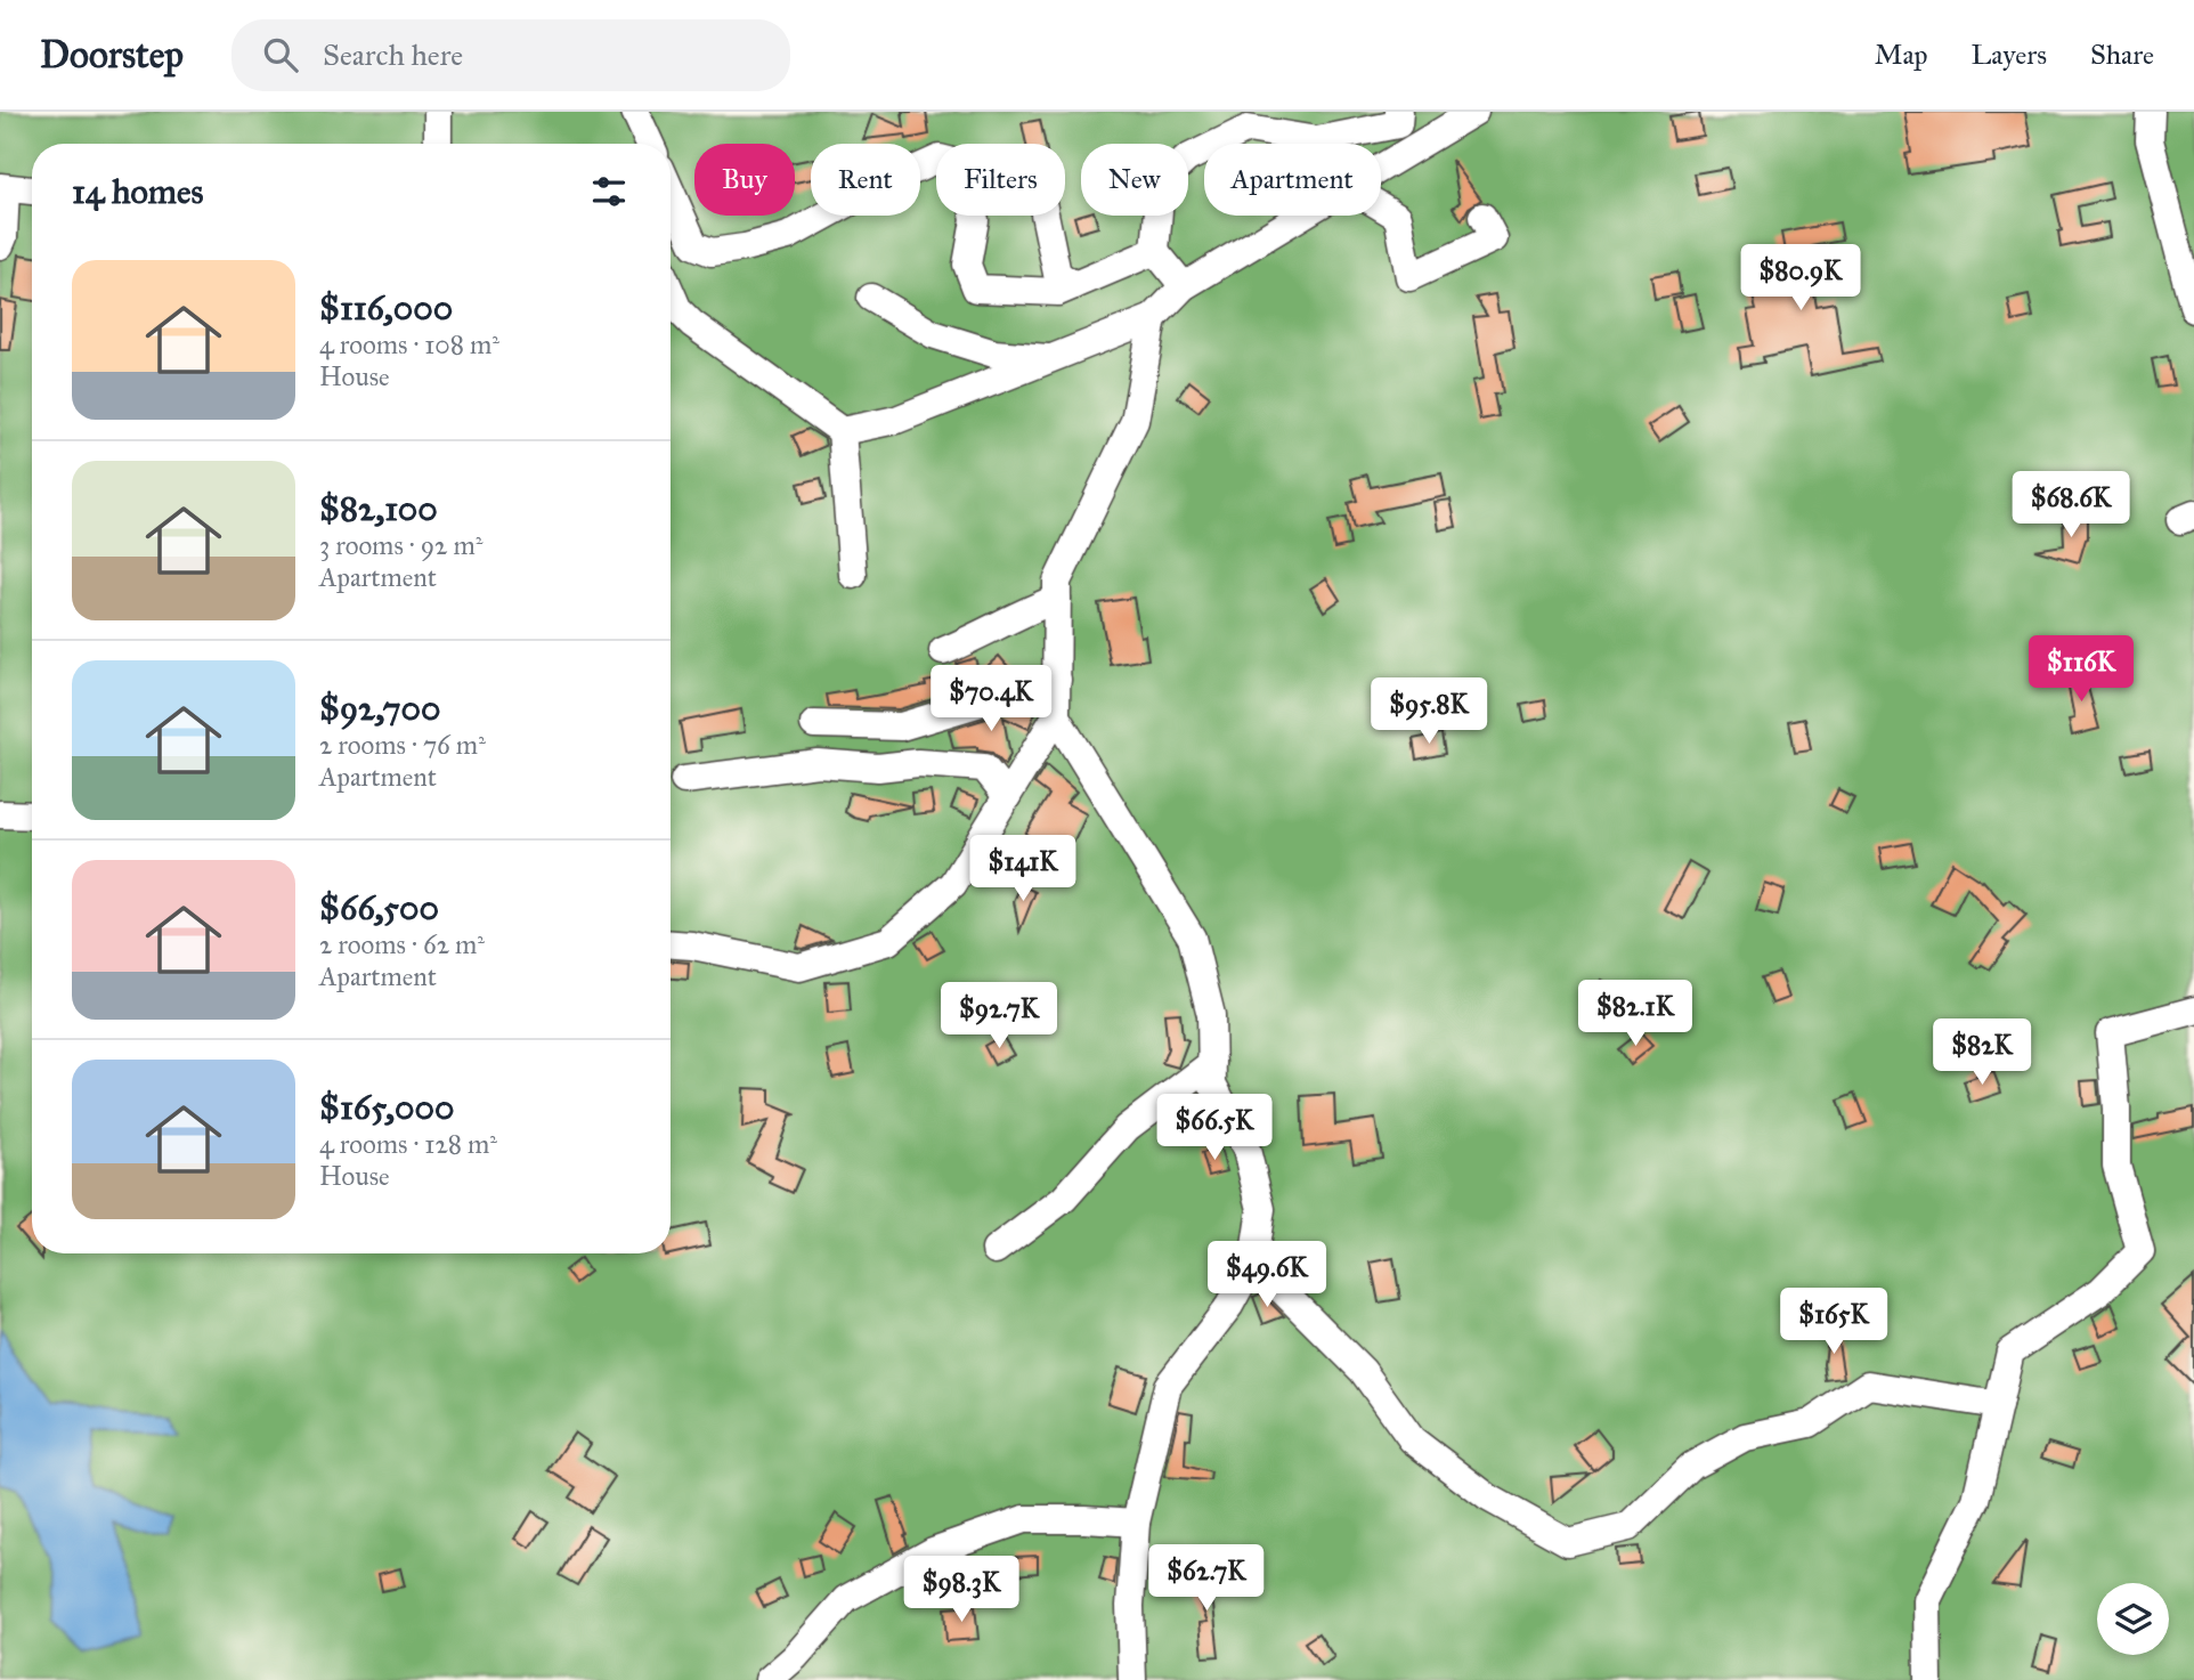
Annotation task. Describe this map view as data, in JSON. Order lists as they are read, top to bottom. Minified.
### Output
{"page":{"header":"Doorstep","search":"Search here","nav":["Map","Layers","Share"],"chip":["Buy","Rent","Filters","New","Apartment"],"heading":"14 homes","list":[{"name":"$116,000","note":"4 rooms · 108 m² · House"},{"name":"$82,100","note":"3 rooms · 92 m² · Apartment"},{"name":"$92,700","note":"2 rooms · 76 m² · Apartment"},{"name":"$66,500","note":"2 rooms · 62 m² · Apartment"},{"name":"$165,000","note":"4 rooms · 128 m² · House"}],"price":["$80.9K","$68.6K","$116K","$70.4K","$95.8K","$141K","$82.1K","$92.7K","$82K","$66.5K","$49.6K","$165K","$62.7K","$98.3K"]}}
